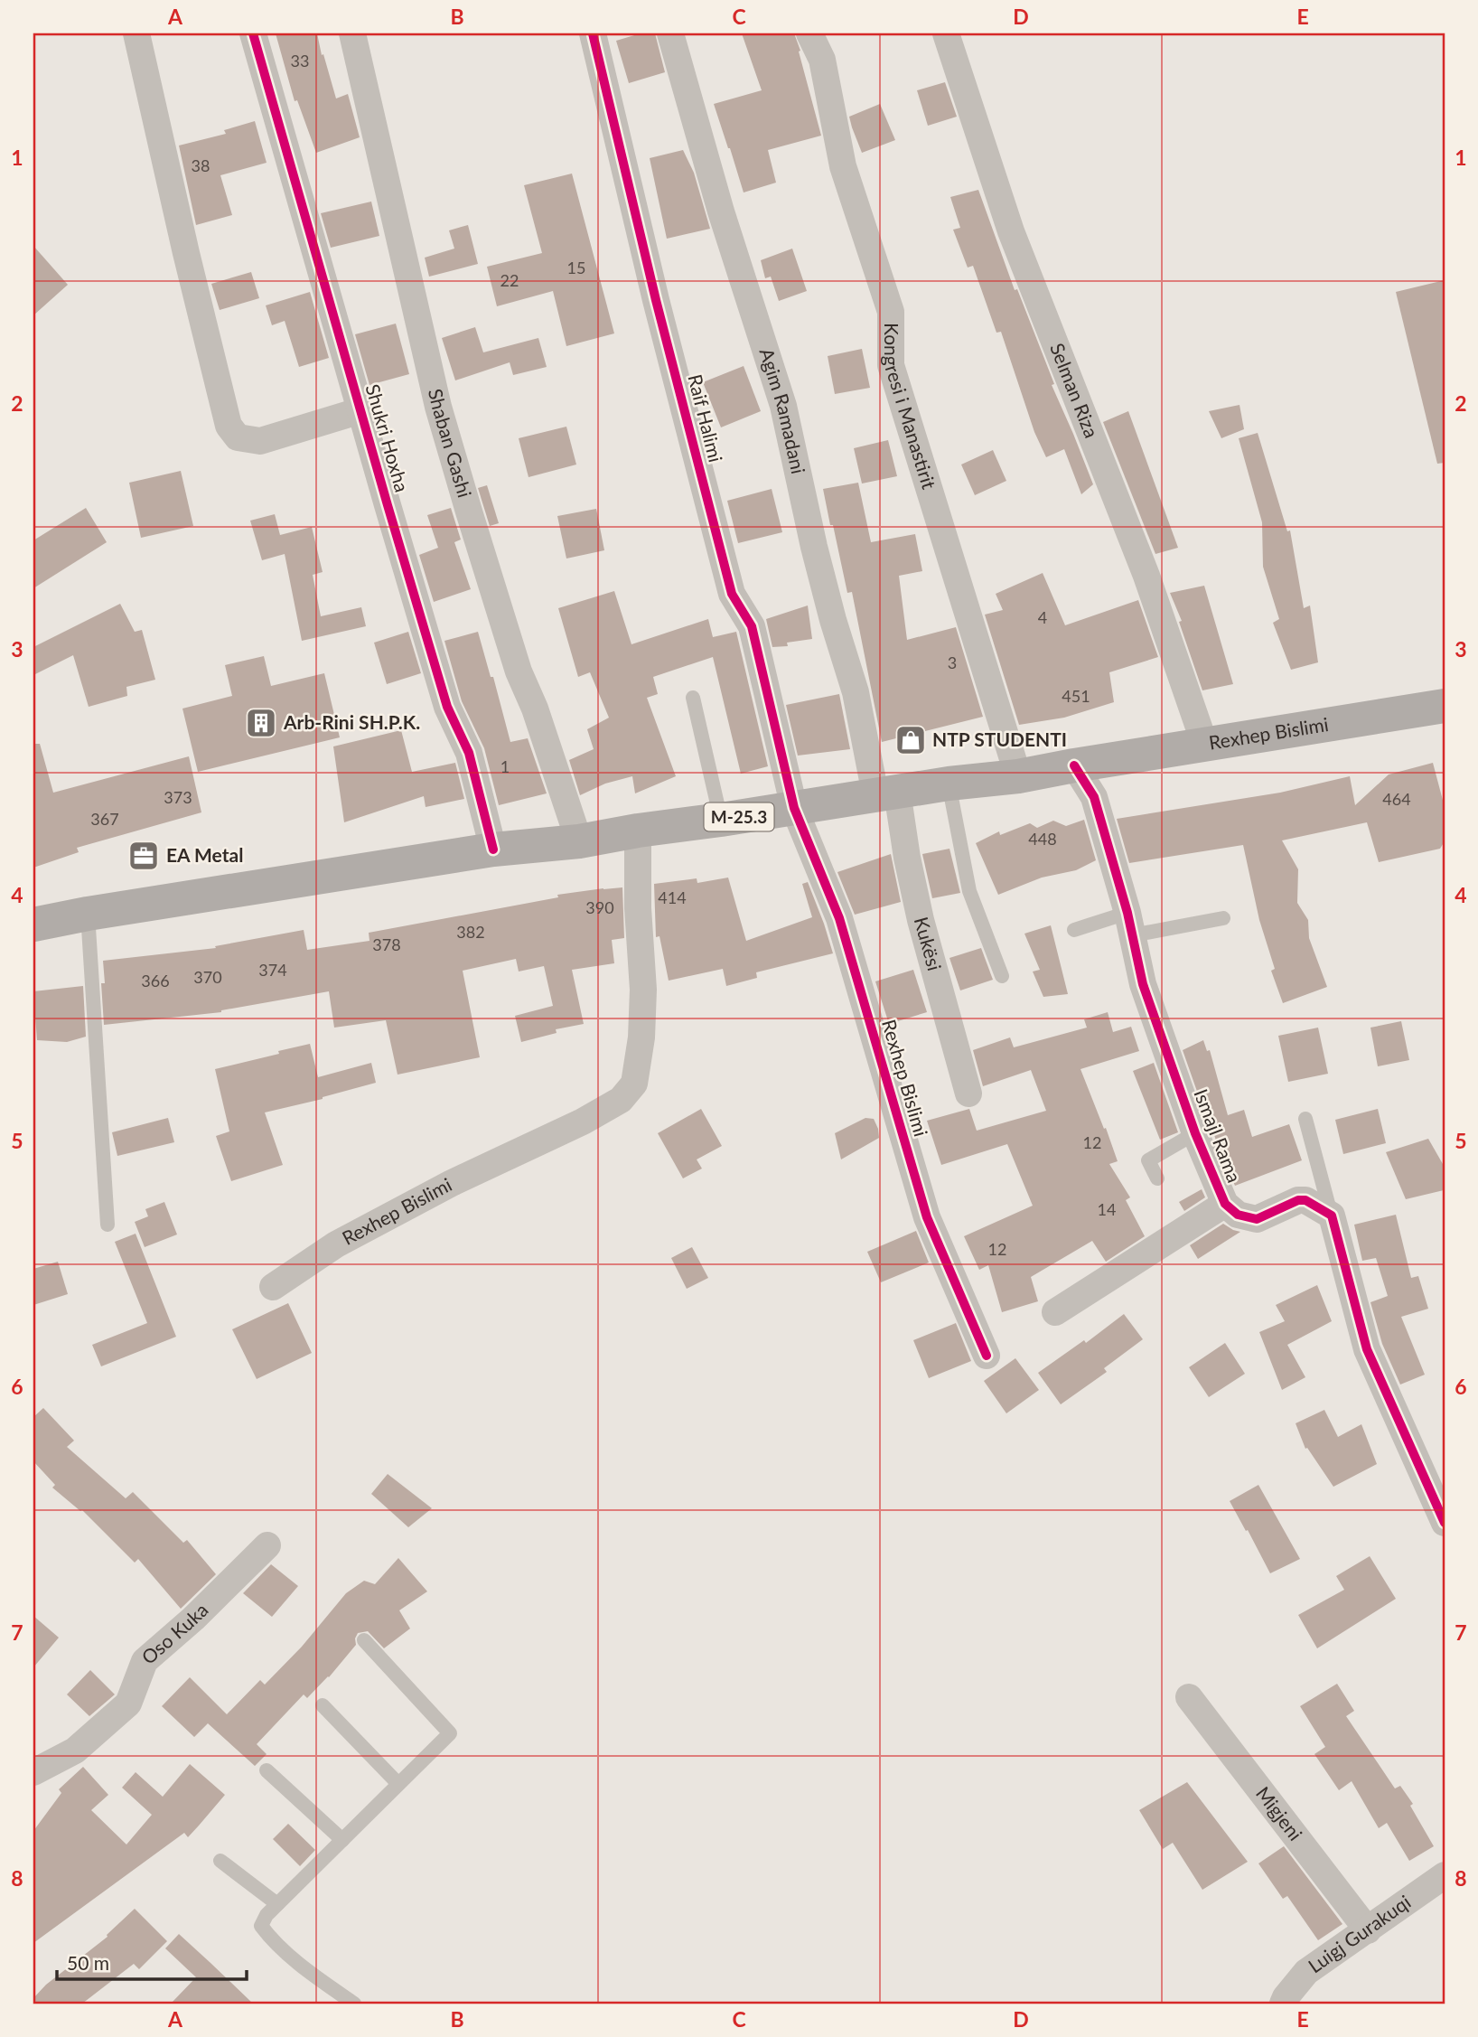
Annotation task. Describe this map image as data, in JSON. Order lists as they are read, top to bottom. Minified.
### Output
{"streets":{"main road":["Rexhep Bislimi","M-25.3"],"street":["Selman Riza","Kongresi i Manastirit","Agim Ramadani","Raif Halimi","Shukri Hoxha","Shaban Gashi","Kukësi","Ismajl Rama","Oso Kuka","Migjeni","Luigj Gurakuqi"]},"crossings":[["Selman Riza","Rexhep Bislimi"],["Kongresi i Manastirit","Rexhep Bislimi"],["Agim Ramadani","Rexhep Bislimi"],["Agim Ramadani","Kukësi"],["Raif Halimi","Rexhep Bislimi"],["Shukri Hoxha","Rexhep Bislimi"],["Shaban Gashi","Rexhep Bislimi"],["Rexhep Bislimi","Kukësi"],["Rexhep Bislimi","Ismajl Rama"],["Migjeni","Luigj Gurakuqi"]],"places":{"building":["Arb-Rini SH.P.K."],"shop":["NTP STUDENTI"],"office":["EA Metal"]},"house_numbers":["33","38","15","22","4","3","451","1","373","464","367","448","414","390","382","378","374","370","366","12","14","12"],"scale_bar":"50 m","grid":{"columns":["A","B","C","D","E"],"rows":["1","2","3","4","5","6","7","8"]}}
